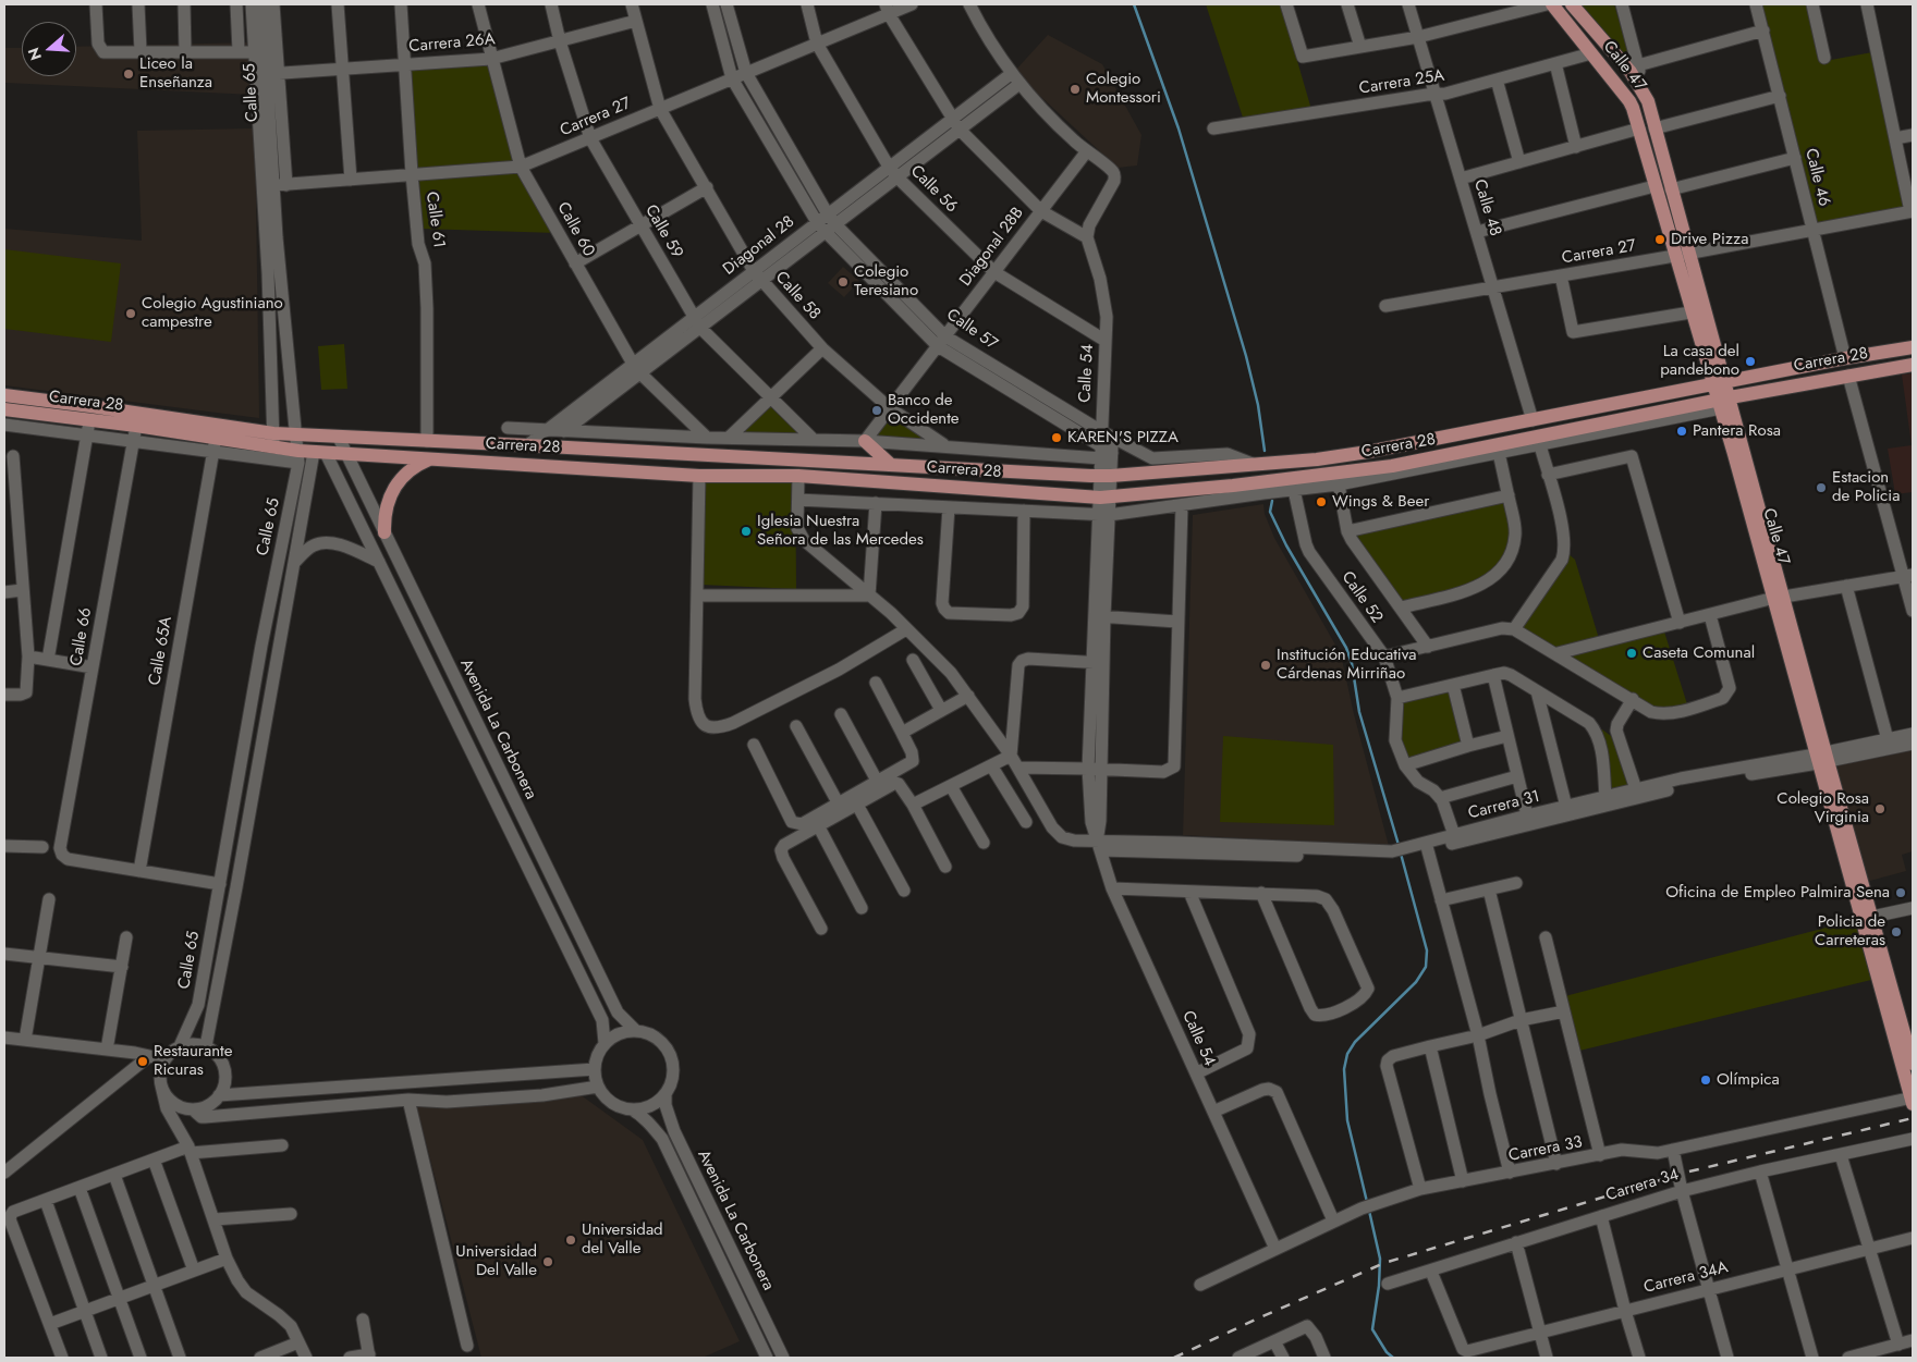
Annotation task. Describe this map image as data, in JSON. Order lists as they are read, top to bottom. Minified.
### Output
{"streets":{"main road":["Calle 47","Carrera 28"],"street":["Carrera 26A","Carrera 25A","Calle 65","Carrera 27","Calle 46","Calle 56","Calle 48","Calle 61","Calle 60","Calle 59","Diagonal 28","Diagonal 28B","Calle 58","Calle 57","Calle 54","Calle 52","Calle 66","Calle 65A","Avenida La Carbonera","Carrera 31","Carrera 33","Carrera 34","Carrera 34A"]},"crossings":[["Carrera 26A","Calle 65"],["Carrera 26A","Calle 61"],["Carrera 26A","Calle 60"],["Carrera 26A","Calle 59"],["Carrera 26A","Calle 58"],["Calle 47","Carrera 25A"],["Calle 47","Carrera 27"],["Calle 47","Carrera 28"],["Calle 47","Carrera 31"],["Calle 47","Carrera 33"],["Carrera 25A","Calle 48"],["Calle 65","Carrera 27"],["Calle 65","Carrera 28"],["Calle 65","Avenida La Carbonera"],["Carrera 27","Calle 46"],["Carrera 27","Calle 56"],["Carrera 27","Calle 48"],["Carrera 27","Calle 61"],["Carrera 27","Calle 60"],["Carrera 27","Calle 59"],["Carrera 27","Calle 58"],["Carrera 27","Calle 57"],["Calle 46","Carrera 28"],["Calle 56","Diagonal 28"],["Calle 56","Diagonal 28B"],["Calle 56","Calle 54"],["Calle 48","Carrera 28"],["Calle 61","Carrera 28"],["Calle 60","Diagonal 28"],["Calle 60","Carrera 28"],["Calle 59","Diagonal 28"],["Calle 59","Carrera 28"],["Diagonal 28","Calle 58"],["Diagonal 28","Calle 57"],["Diagonal 28","Carrera 28"],["Diagonal 28B","Calle 58"],["Diagonal 28B","Calle 57"],["Diagonal 28B","Carrera 28"],["Calle 58","Carrera 28"],["Calle 57","Carrera 28"],["Calle 57","Calle 54"],["Carrera 28","Calle 54"],["Carrera 28","Calle 52"],["Carrera 28","Calle 66"],["Carrera 28","Calle 65A"],["Carrera 28","Avenida La Carbonera"],["Carrera 28","Carrera 31"],["Calle 54","Carrera 31"],["Calle 54","Carrera 33"],["Calle 66","Calle 65A"],["Carrera 34","Carrera 34A"]],"places":["Liceo la Enseñanza","Colegio Montessori","Drive Pizza","Colegio Teresiano","Colegio Agustiniano campestre","La casa del pandebono","Banco de Occidente","Pantera Rosa","KAREN'S PIZZA","Estacion de Policia","Wings & Beer","Iglesia Nuestra Señora de las Mercedes","Caseta Comunal","Institución Educativa Cárdenas Mirriñao","Colegio Rosa Virginia","Oficina de Empleo Palmira Sena","Policia de Carreteras","Restaurante Ricuras","Olímpica","Universidad del Valle","Universidad Del Valle"],"north":"left"}
